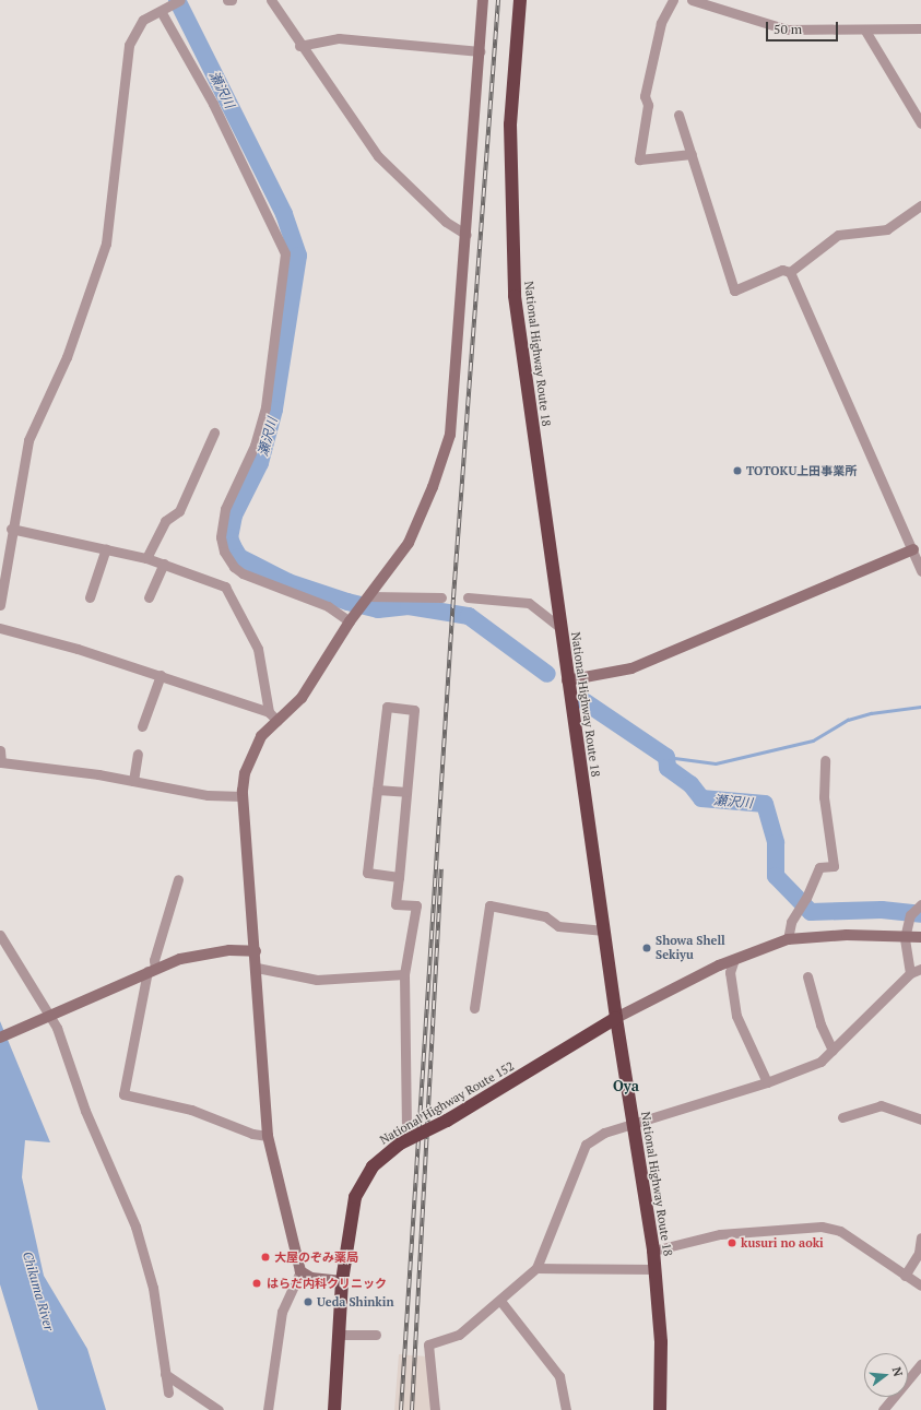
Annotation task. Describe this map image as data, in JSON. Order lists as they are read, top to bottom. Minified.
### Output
{"streets":{"highway":["National Highway Route 18","National Highway Route 152"]},"crossings":[["National Highway Route 18","National Highway Route 152"]],"districts":["Oya"],"water":["瀬沢川","Chikuma River"],"places":["TOTOKU上田事業所","Showa Shell Sekiyu","kusuri no aoki","大屋のぞみ薬局","はらだ内科クリニック","Ueda Shinkin"],"scale_bar":"50 m","north":"right"}
